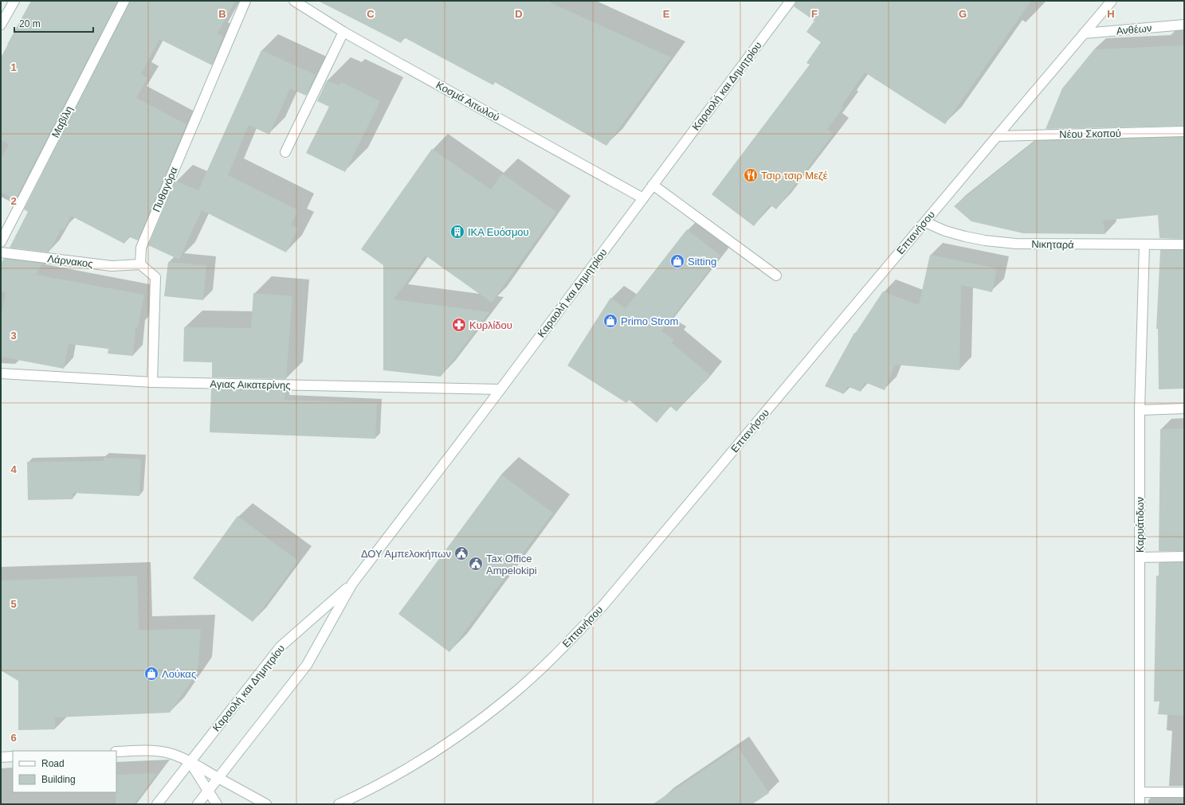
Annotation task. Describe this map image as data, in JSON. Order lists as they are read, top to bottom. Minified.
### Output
{"streets":{"street":["Ανθέων","Καραολή και Δημητρίου","Κοσμά Αιτωλού","Μαβίλη","Νέου Σκοπού","Πυθαγόρα","Επτανήσου","Νικηταρά","Λάρνακος","Αγιας Αικατερίνης","Καρυάτιδων"]},"crossings":[["Ανθέων","Επτανήσου"],["Καραολή και Δημητρίου","Κοσμά Αιτωλού"],["Καραολή και Δημητρίου","Αγιας Αικατερίνης"],["Νέου Σκοπού","Επτανήσου"],["Πυθαγόρα","Λάρνακος"],["Επτανήσου","Νικηταρά"],["Νικηταρά","Καρυάτιδων"]],"places":{"restaurant":["Τσιρ τσιρ Μεζέ"],"building":["ΙΚΑ Ευόσμου"],"shop":["Sitting","Primo Strom","Λούκας"],"pharmacy":["Κυρλίδου"],"public building":["ΔΟΥ Αμπελοκήπων","Tax Office Ampelokipi"]},"legend":["Road","Building"],"scale_bar":"20 m","grid":{"columns":["B","C","D","E","F","G","H"],"rows":["1","2","3","4","5","6"]}}
